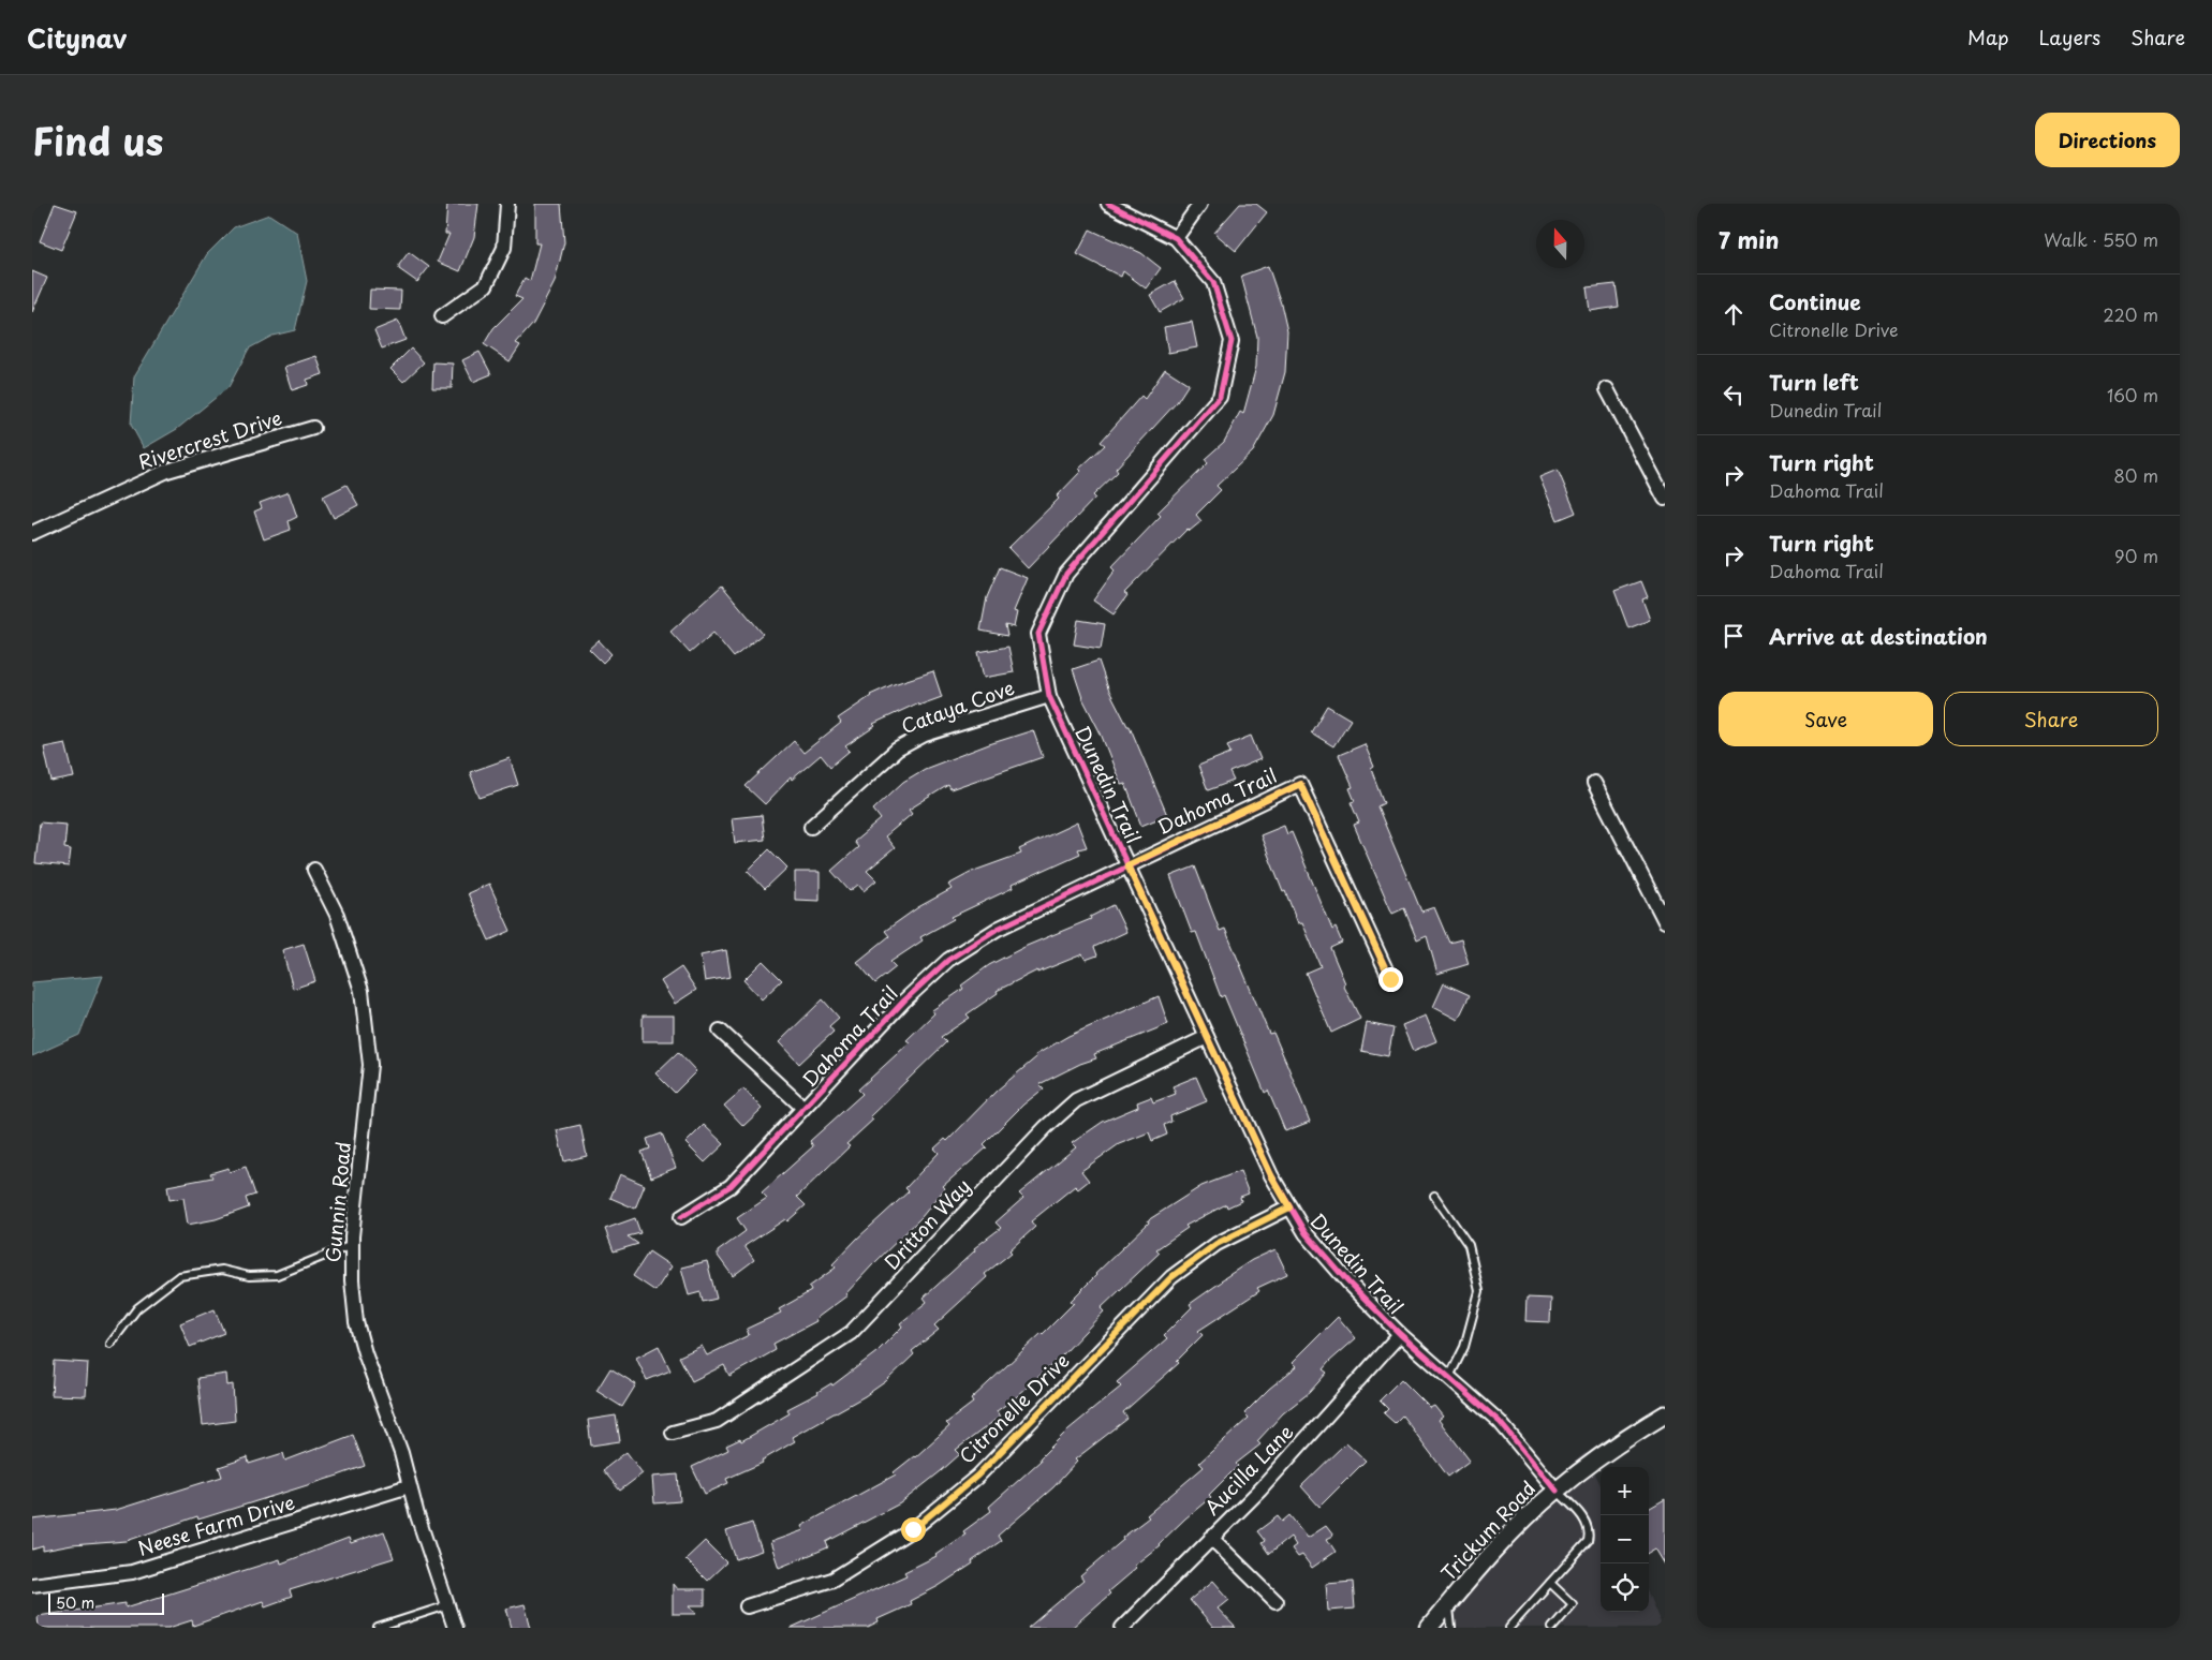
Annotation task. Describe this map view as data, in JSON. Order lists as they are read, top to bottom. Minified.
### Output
{"streets":{"street":["Rivercrest Drive","Cataya Cove","Dunedin Trail","Dahoma Trail","Gunnin Road","Dritton Way","Citronelle Drive","Aucilla Lane","Neese Farm Drive","Trickum Road"]},"crossings":[["Cataya Cove","Dunedin Trail"],["Dunedin Trail","Dahoma Trail"],["Dunedin Trail","Dritton Way"],["Dunedin Trail","Citronelle Drive"],["Dunedin Trail","Aucilla Lane"],["Dunedin Trail","Trickum Road"],["Gunnin Road","Neese Farm Drive"]],"scale_bar":"50 m","north":"top","page":{"header":"Citynav","nav":["Map","Layers","Share"],"title":"Find us","buttons":["Directions",["Save","Share"]],"heading":["7 min","Walk · 550 m"],"list":[["Continue","Citronelle Drive","220 m"],["Turn left","Dunedin Trail","160 m"],["Turn right","Dahoma Trail","80 m"],["Turn right","Dahoma Trail","90 m"],"Arrive at destination"],"map_buttons":["+","−"],"scale":"50 m"}}
